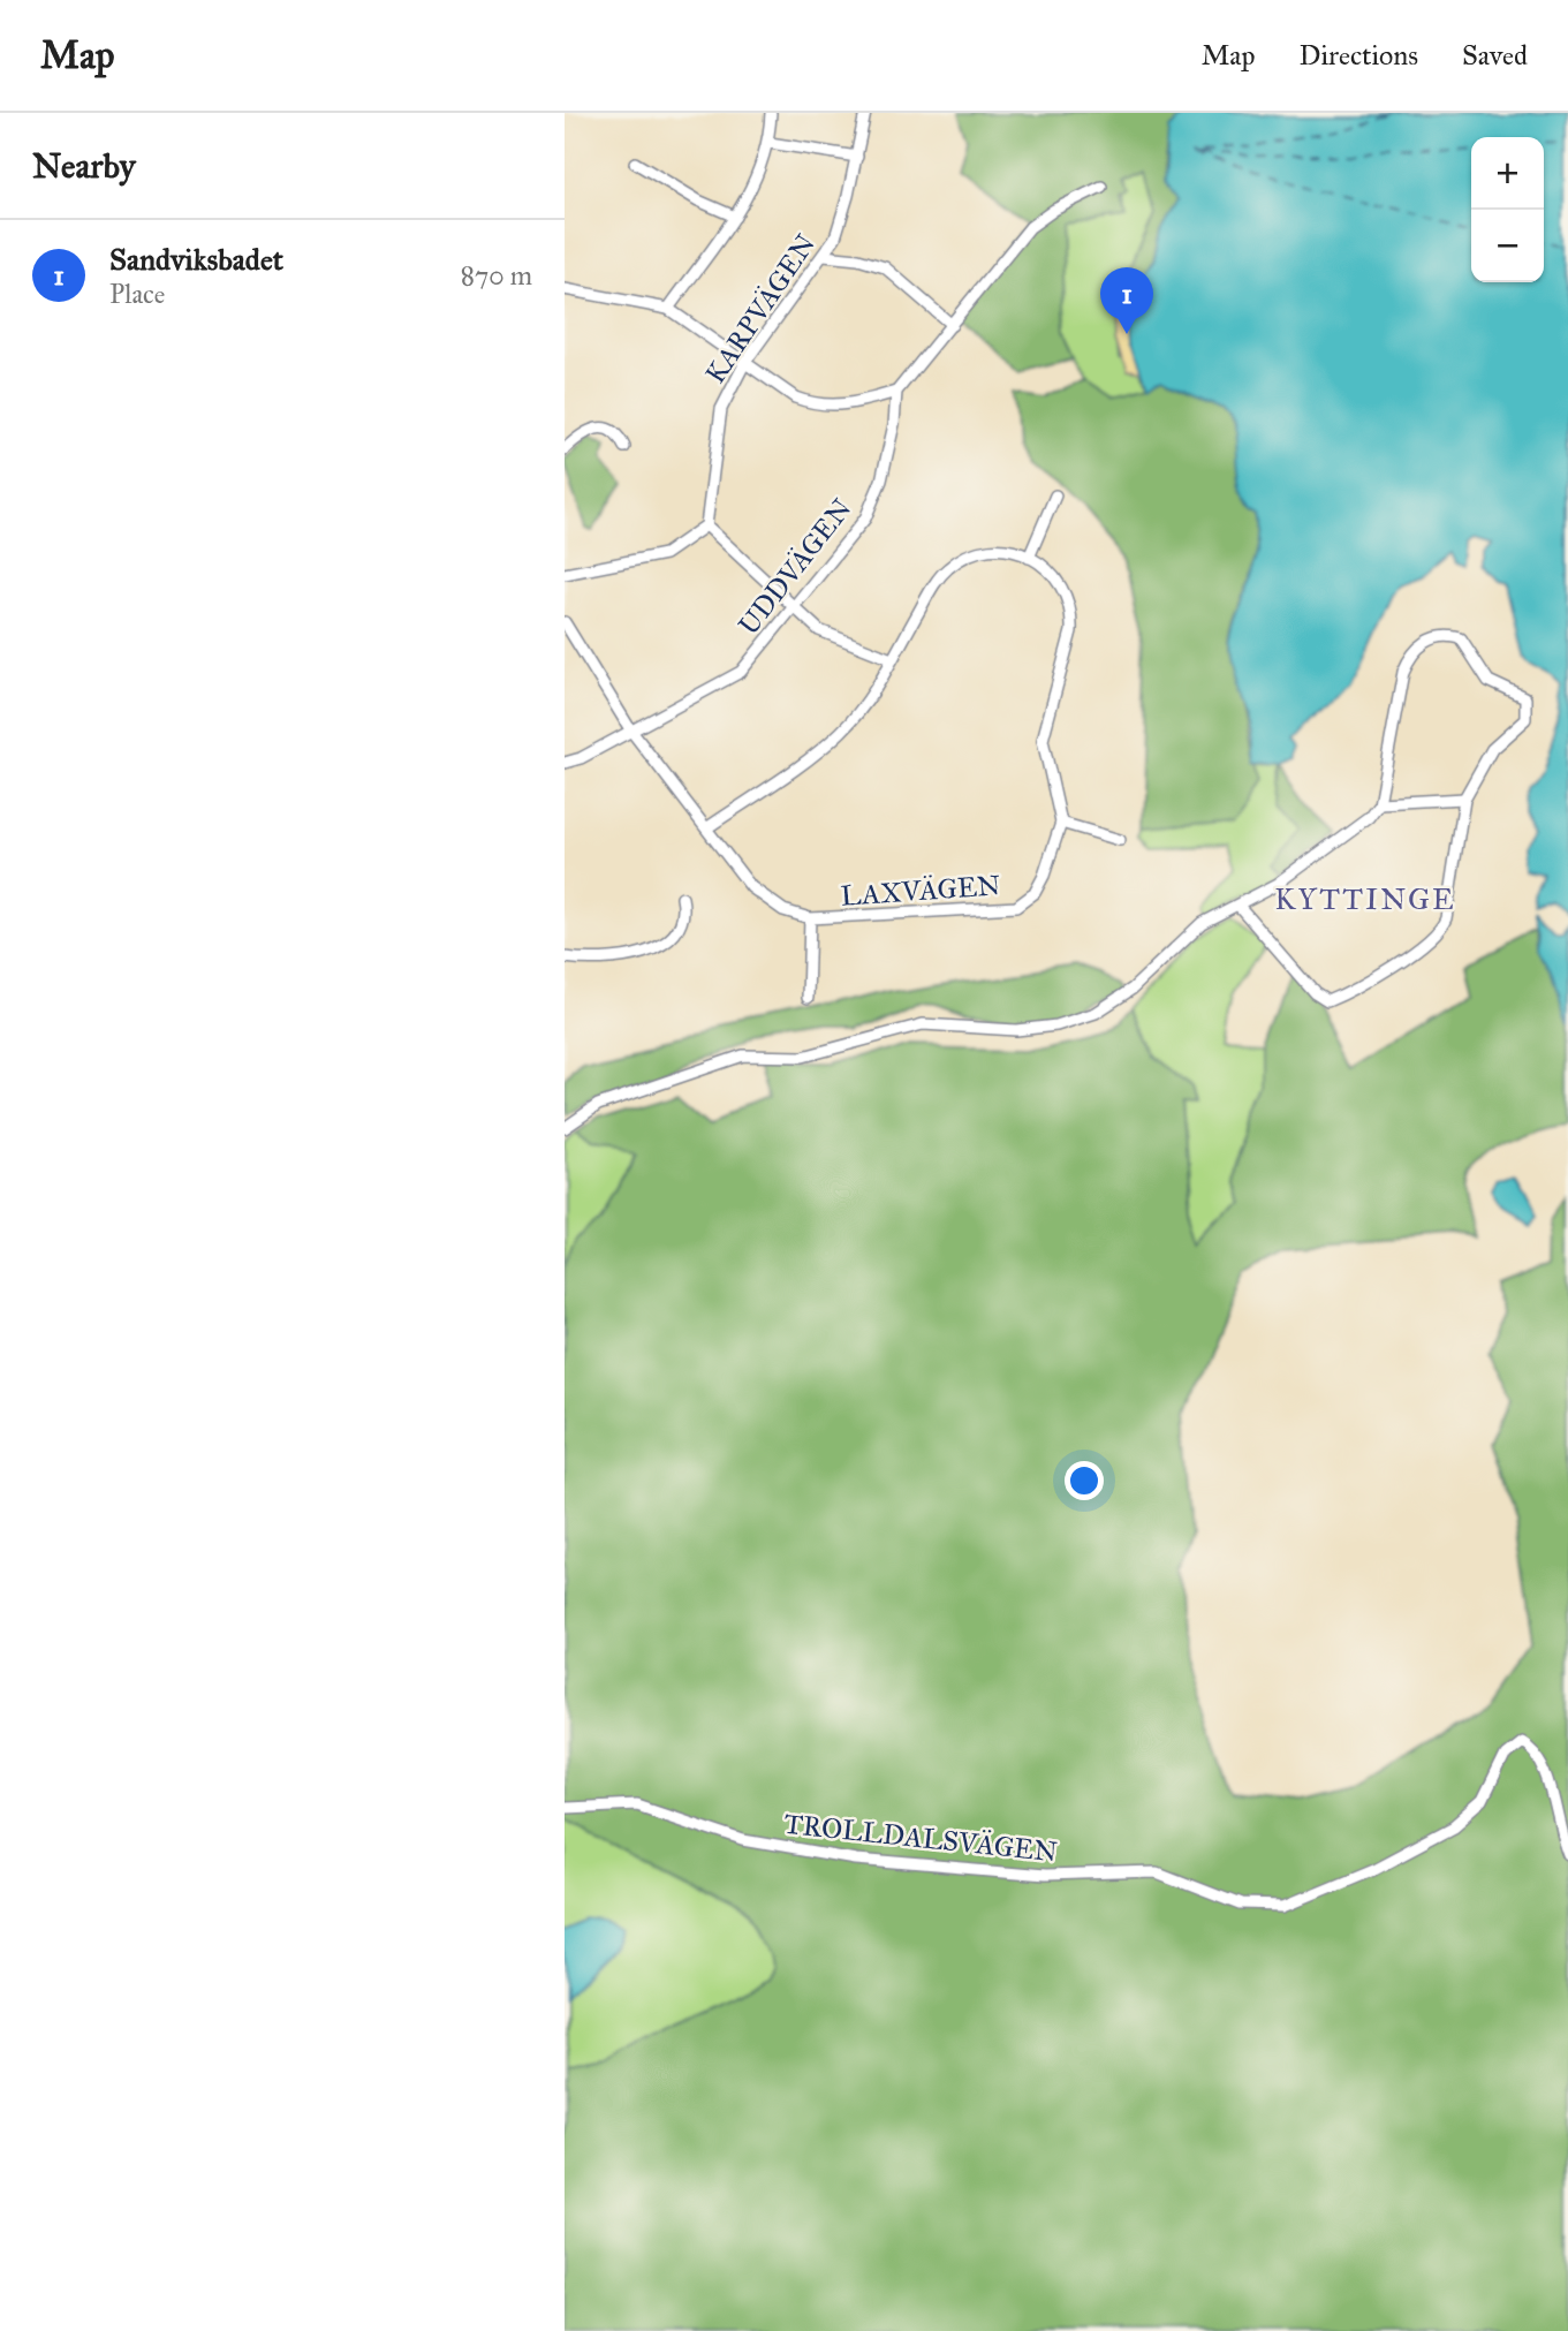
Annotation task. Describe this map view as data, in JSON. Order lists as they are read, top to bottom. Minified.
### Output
{"streets":{"street":["KARPVÄGEN","UDDVÄGEN","LAXVÄGEN","TROLLDALSVÄGEN"]},"crossings":[["UDDVÄGEN","LAXVÄGEN"]],"districts":["KYTTINGE"],"page":{"header":"Map","nav":["Map","Directions","Saved"],"heading":"Nearby","map_buttons":["+","−"],"list":[{"mark":"1","name":"Sandviksbadet","note":"Place","value":"870 m"}],"pins":"1"}}
